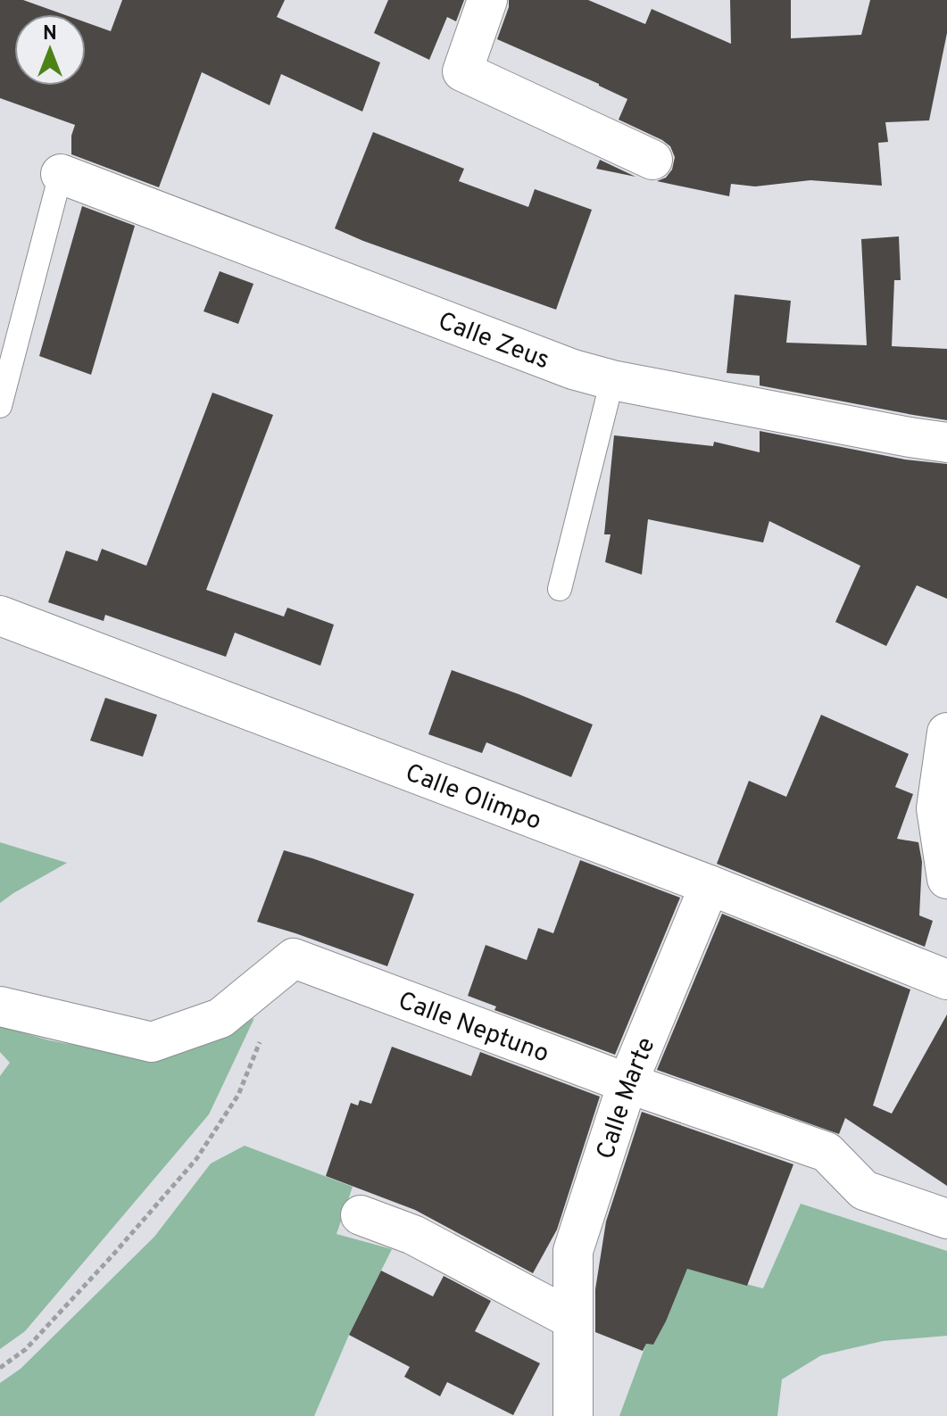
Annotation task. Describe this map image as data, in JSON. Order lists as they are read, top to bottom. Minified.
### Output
{"streets":{"street":["Calle Zeus","Calle Olimpo","Calle Neptuno","Calle Marte"]},"crossings":[["Calle Olimpo","Calle Marte"],["Calle Neptuno","Calle Marte"]],"north":"top"}
